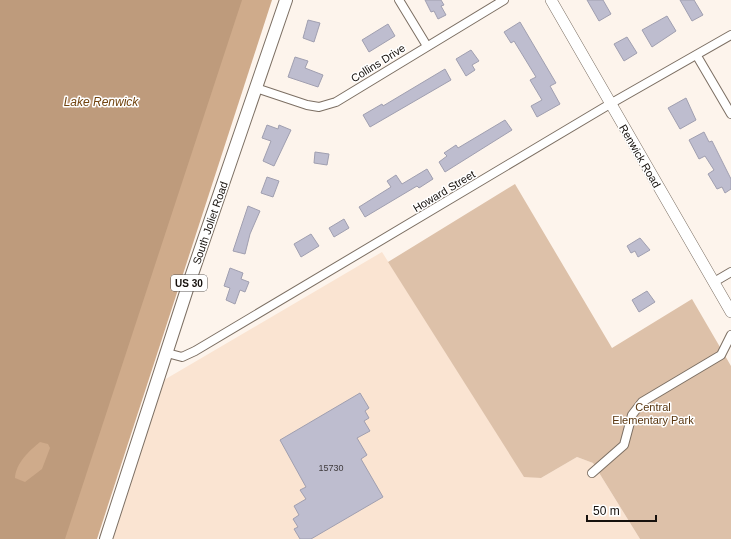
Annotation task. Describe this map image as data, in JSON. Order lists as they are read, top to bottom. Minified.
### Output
{"streets":{"main road":["South Joliet Road","US 30"],"street":["Collins Drive","Renwick Road","Howard Street"]},"crossings":[["Collins Drive","South Joliet Road"],["Renwick Road","Howard Street"],["Howard Street","South Joliet Road"]],"water":["Lake Renwick"],"parks":["Central Elementary Park"],"house_numbers":["15730"],"scale_bar":"50 m"}
